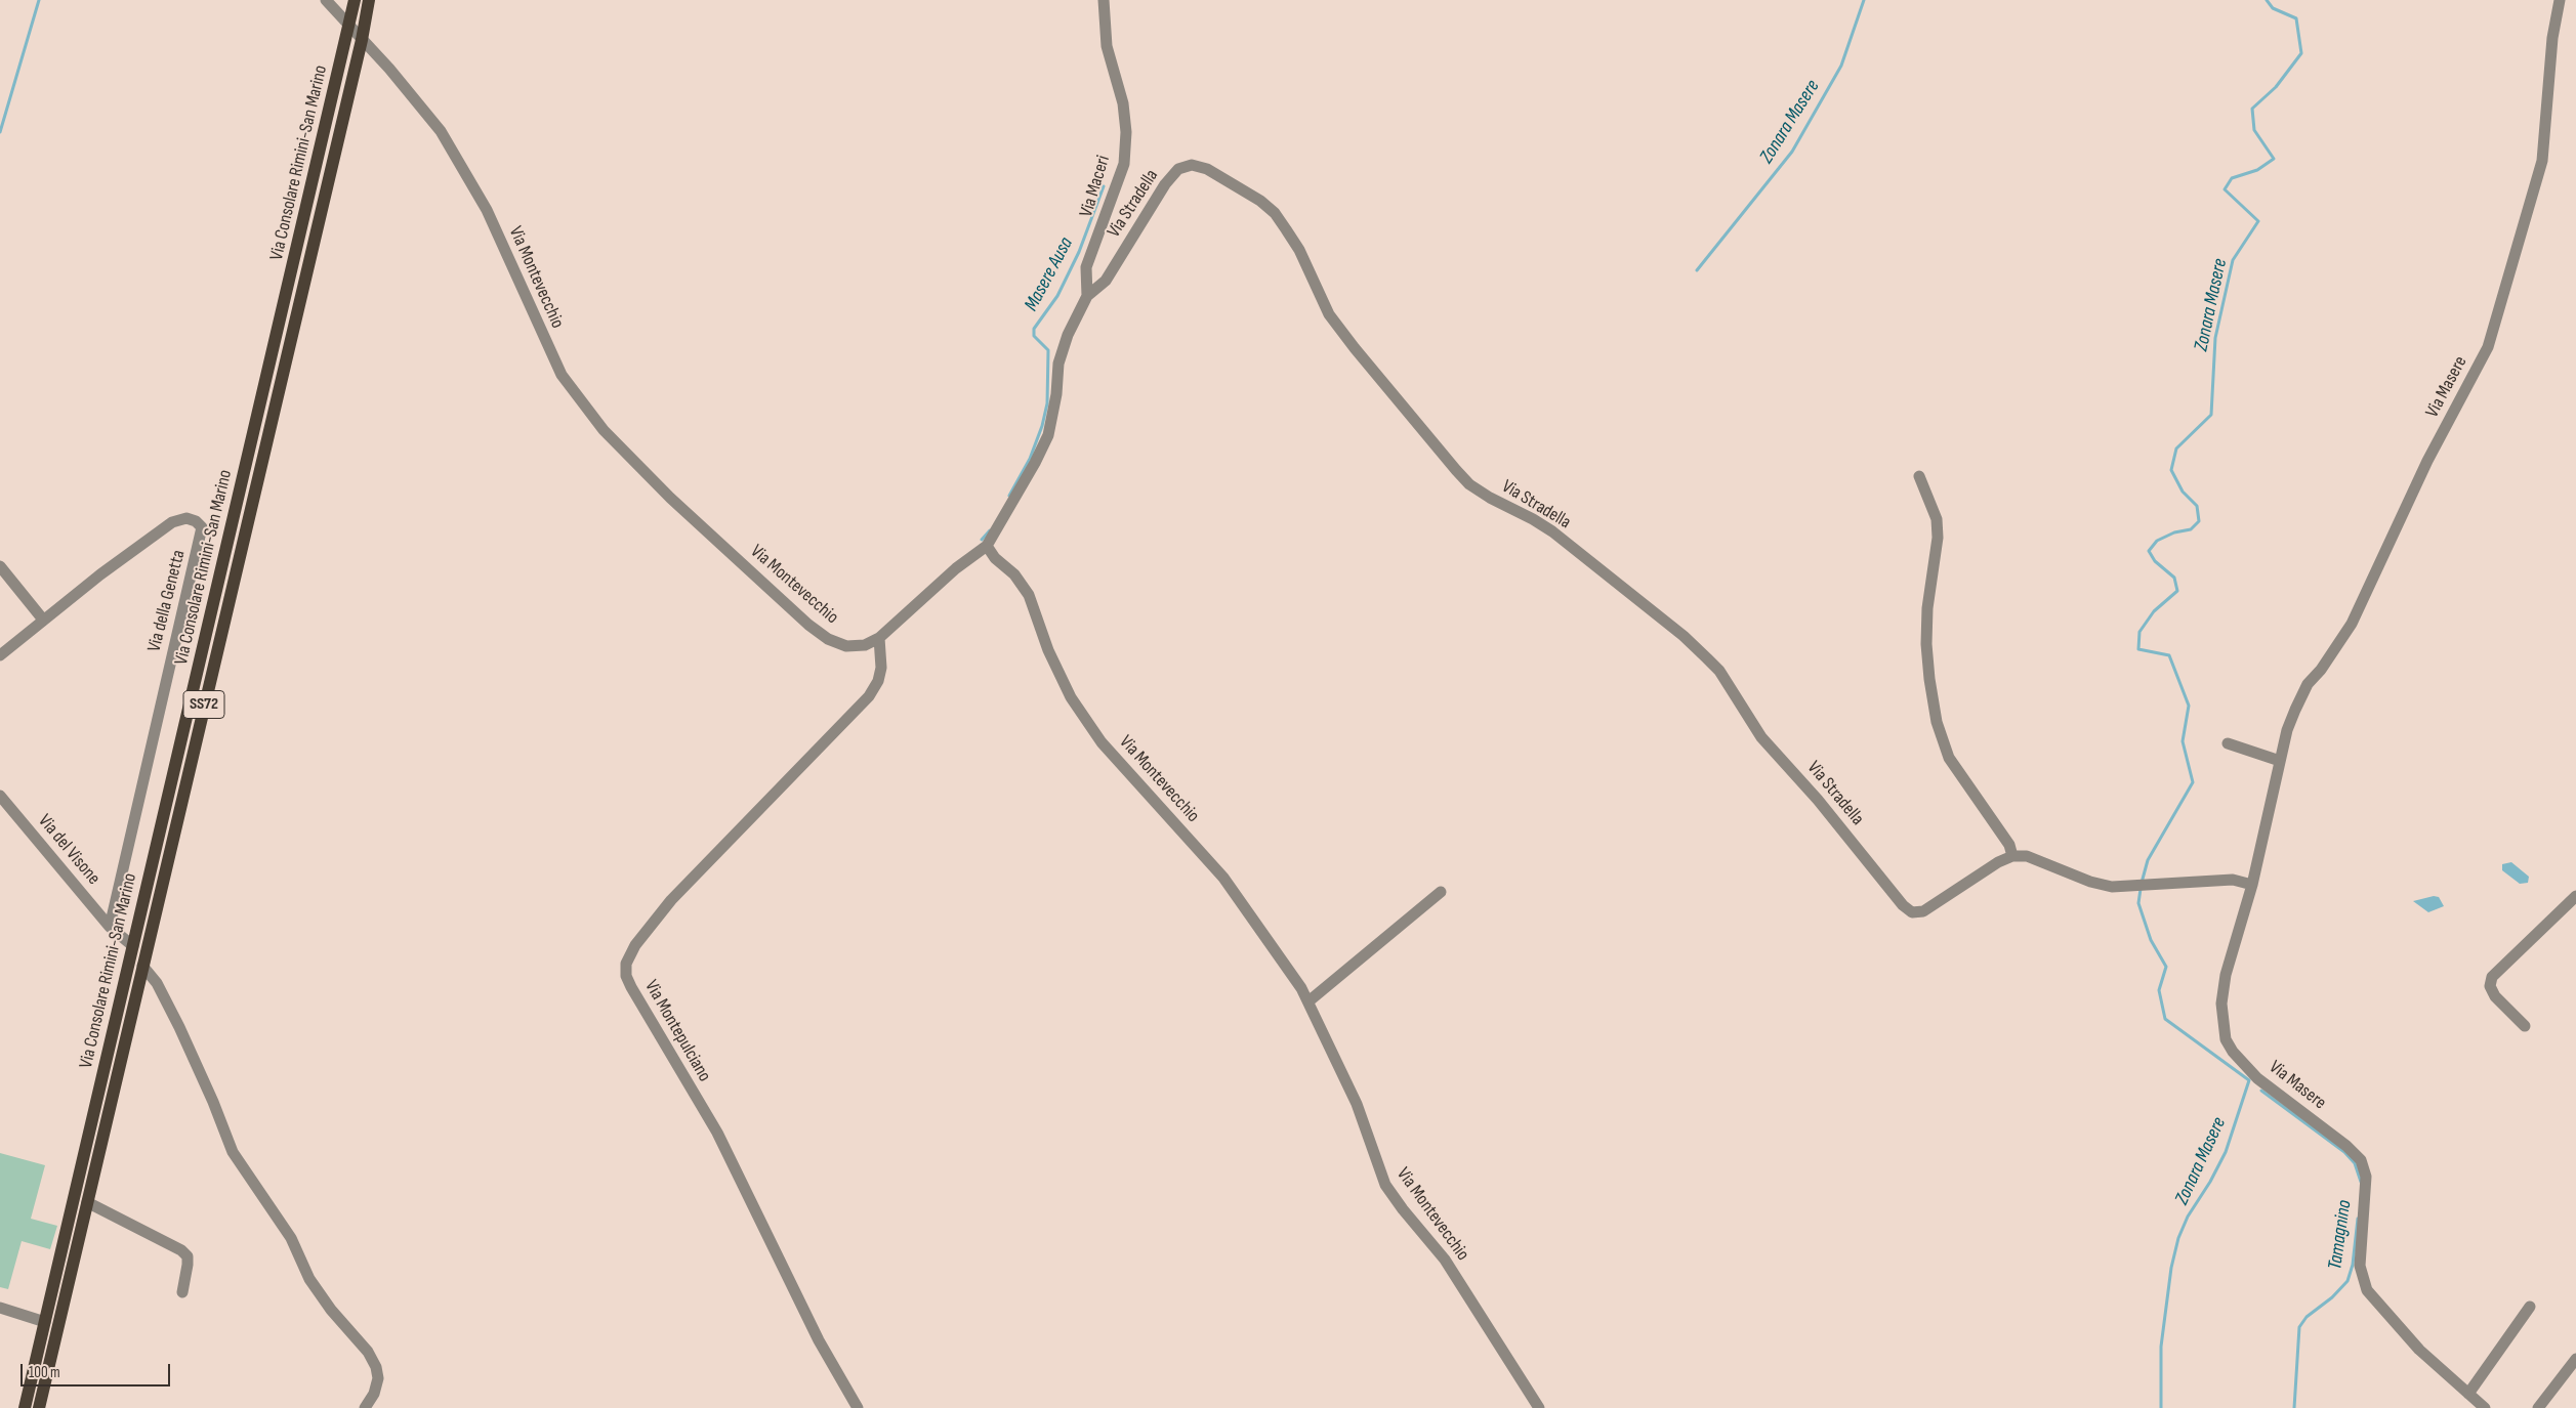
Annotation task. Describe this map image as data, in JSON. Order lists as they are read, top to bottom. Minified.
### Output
{"streets":{"main road":["Via Consolare Rimini-San Marino","SS72"],"street":["Via Maceri","Via Stradella","Via Montevecchio","Via Masere","Via della Genetta","Via del Visone","Via Montepulciano"]},"crossings":[["Via Consolare Rimini-San Marino","Via Montevecchio"],["Via Consolare Rimini-San Marino","Via del Visone"],["Via Maceri","Via Stradella"],["Via Maceri","Via Montevecchio"],["Via Montevecchio","Via Montepulciano"],["Via della Genetta","Via del Visone"]],"water":["Zonara Masere","Masere Ausa","Tamagnino"],"scale_bar":"100 m"}
